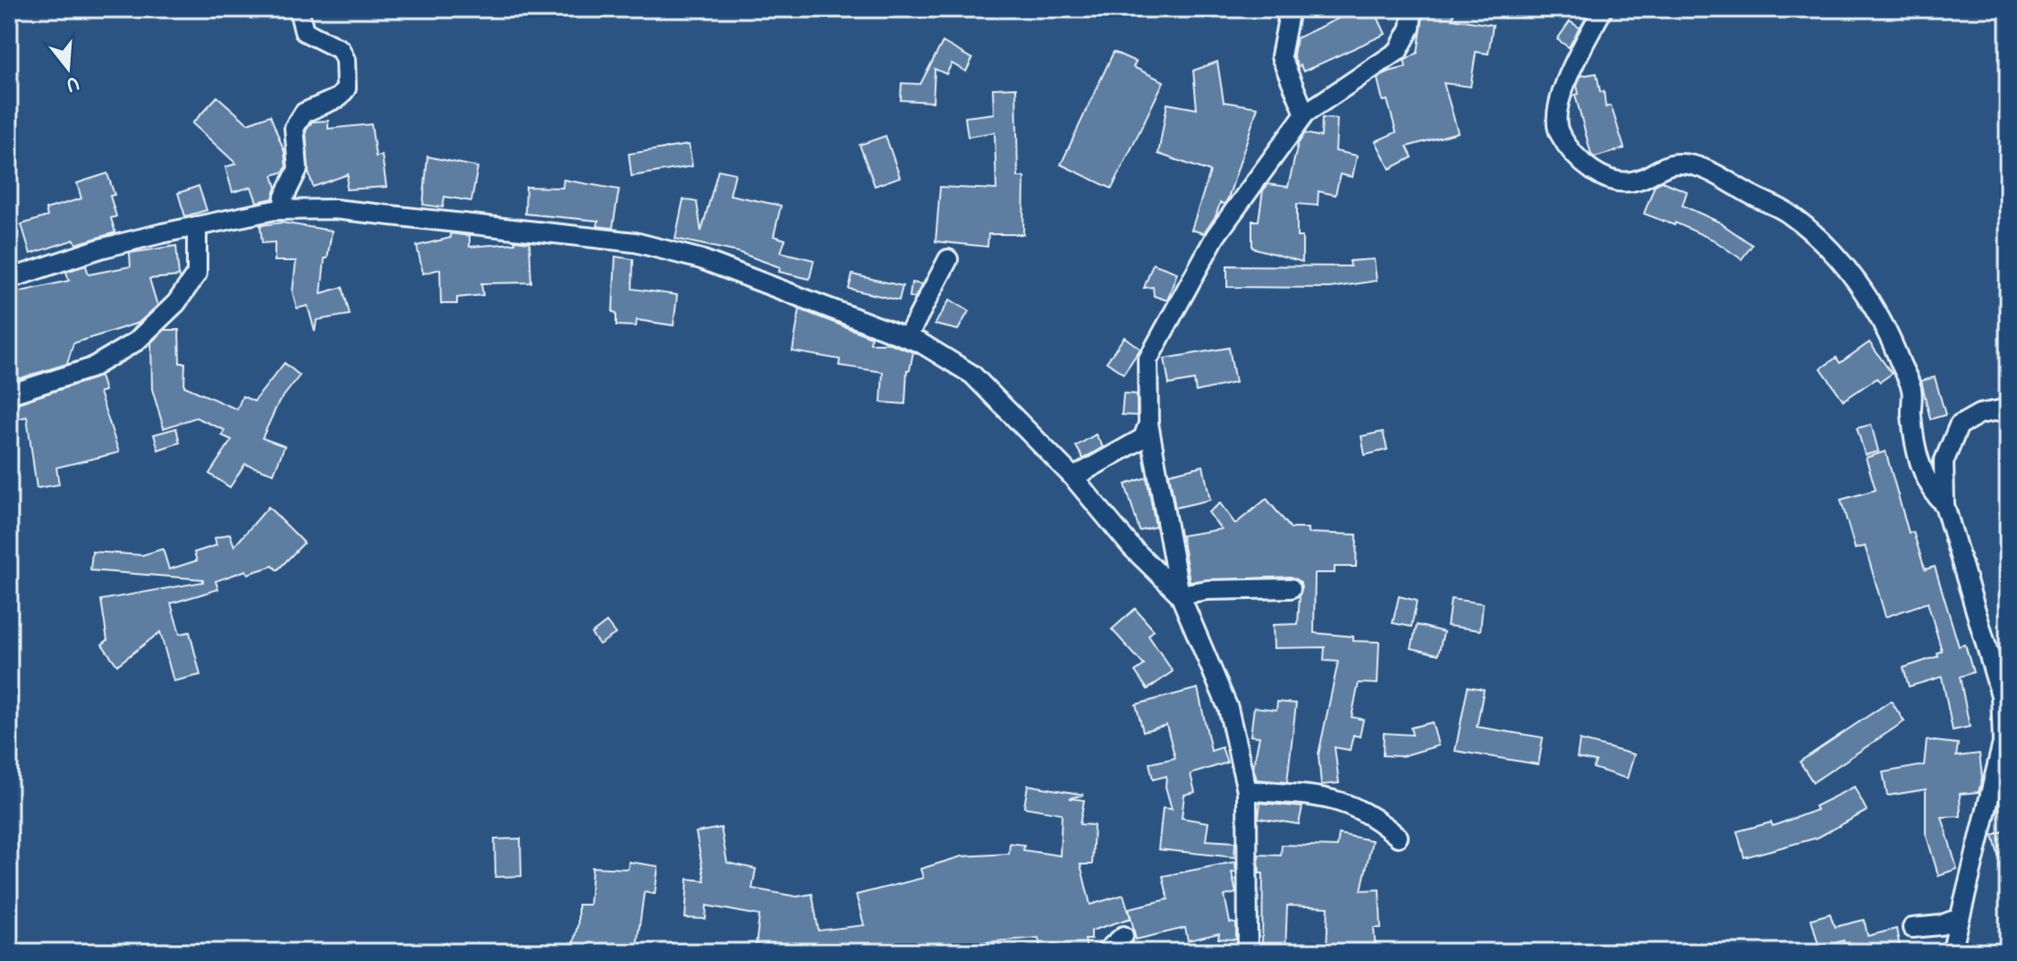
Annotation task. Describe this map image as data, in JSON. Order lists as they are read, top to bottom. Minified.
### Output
{"north":"bottom"}
